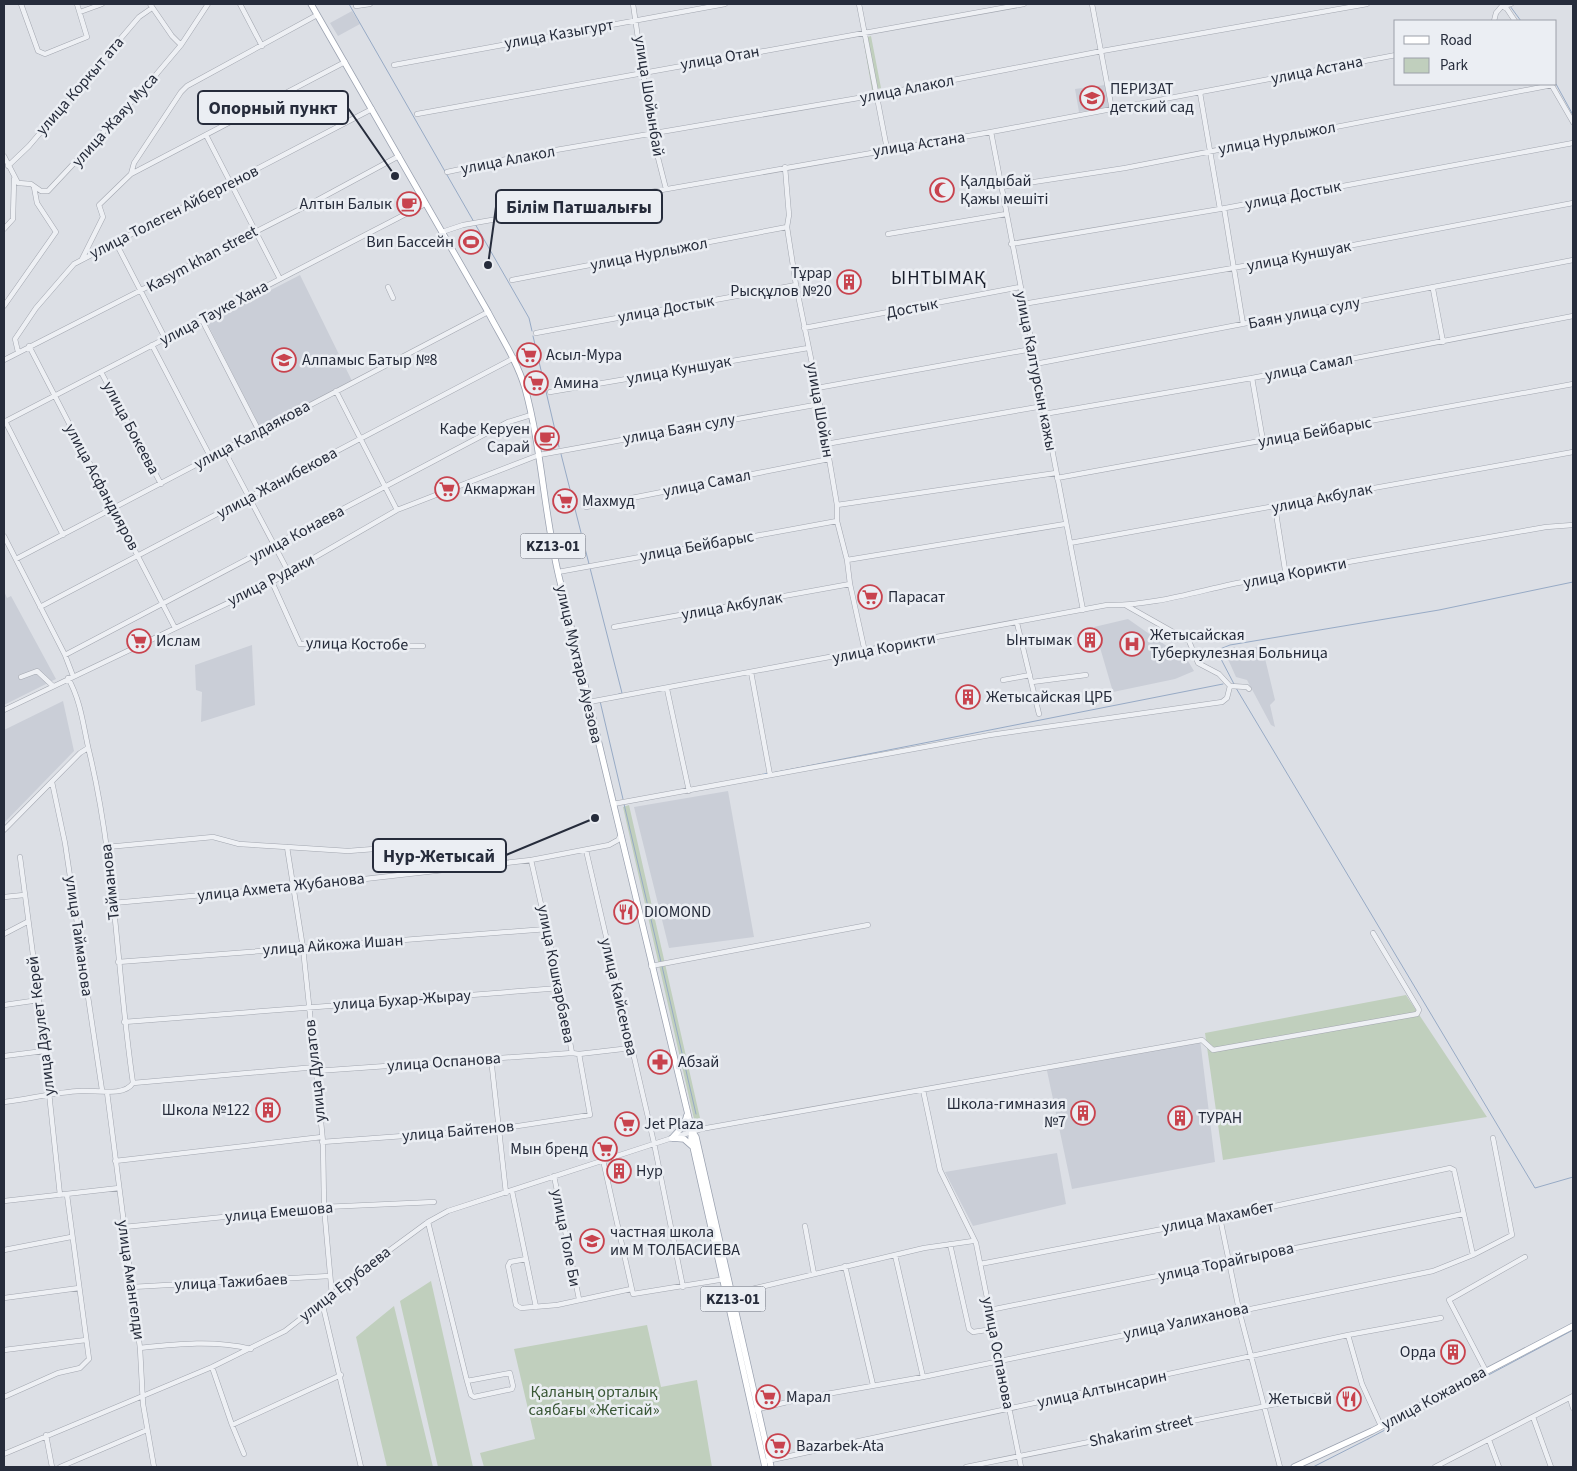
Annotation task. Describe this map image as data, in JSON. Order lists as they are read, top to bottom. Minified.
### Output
{"streets":{"main road":["KZ13-01","улица Мухтара Ауезова","улица Кожанова"],"street":["улица Казыгурт","улица Отан","улица Астана","улица Коркыт ата","улица Алакол","улица Шойынбай","улица Жаяу Муса","улица Нурлыжол","улица Достык","улица Толеген Айбергенов","улица Куншуак","Kasym khan street","Достык","улица Тауке Хана","Баян улица сулу","улица Самал","улица Калтурсын кажы","улица Шойын","улица Бокеева","улица Баян сулу","улица Бейбарыс","улица Калдаякова","улица Жанибекова","улица Асфандияров","улица Акбулак","улица Конаева","улица Корикти","улица Рудаки","улица Костобе","Тайманова","улица Ахмета Жубанова","улица Тайманова","улица Айкожа Ишан","улица Кошкарбаева","улица Кайсенова","улица Бухар-Жырау","улица Даулет Керей","улица Оспанова","улица Дулатов","улица Байтенов","улица Емешова","улица Махамбет","улица Толе Би","улица Торайгырова","улица Амангелди","улица Тажибаев","улица Ерубаева","улица Уалиханова","улица Алтынсарин","Shakarim street"]},"crossings":[["улица Казыгурт","улица Шойынбай"],["улица Отан","улица Шойынбай"],["улица Астана","улица Шойынбай"],["улица Астана","улица Калтурсын кажы"],["улица Астана","улица Шойын"],["улица Астана","улица Мухтара Ауезова"],["улица Алакол","улица Шойынбай"],["улица Нурлыжол","улица Калтурсын кажы"],["улица Нурлыжол","улица Шойын"],["улица Достык","улица Калтурсын кажы"],["улица Достык","улица Шойын"],["улица Толеген Айбергенов","Kasym khan street"],["улица Толеген Айбергенов","улица Мухтара Ауезова"],["улица Куншуак","улица Калтурсын кажы"],["улица Куншуак","улица Шойын"],["Kasym khan street","улица Асфандияров"],["Kasym khan street","улица Мухтара Ауезова"],["Достык","улица Калтурсын кажы"],["Достык","улица Шойын"],["улица Тауке Хана","улица Бокеева"],["улица Тауке Хана","улица Асфандияров"],["улица Тауке Хана","улица Мухтара Ауезова"],["Баян улица сулу","улица Калтурсын кажы"],["улица Самал","улица Калтурсын кажы"],["улица Самал","улица Шойын"],["улица Калтурсын кажы","улица Бейбарыс"],["улица Калтурсын кажы","улица Акбулак"],["улица Калтурсын кажы","улица Корикти"],["улица Шойын","улица Баян сулу"],["улица Шойын","улица Бейбарыс"],["улица Шойын","улица Акбулак"],["улица Шойын","улица Корикти"],["улица Бокеева","улица Калдаякова"],["улица Баян сулу","улица Рудаки"],["улица Баян сулу","улица Мухтара Ауезова"],["улица Бейбарыс","улица Мухтара Ауезова"],["улица Калдаякова","улица Асфандияров"],["улица Калдаякова","улица Мухтара Ауезова"],["улица Калдаякова","Тайманова"],["улица Жанибекова","улица Асфандияров"],["улица Жанибекова","улица Мухтара Ауезова"],["улица Жанибекова","Тайманова"],["улица Асфандияров","улица Конаева"],["улица Асфандияров","улица Рудаки"],["улица Конаева","улица Мухтара Ауезова"],["улица Конаева","Тайманова"],["улица Корикти","улица Мухтара Ауезова"],["улица Рудаки","улица Костобе"],["улица Рудаки","улица Мухтара Ауезова"],["улица Рудаки","Тайманова"],["улица Мухтара Ауезова","улица Ахмета Жубанова"],["улица Мухтара Ауезова","улица Ерубаева"],["улица Мухтара Ауезова","улица Уалиханова"],["улица Мухтара Ауезова","улица Алтынсарин"],["Тайманова","улица Ахмета Жубанова"],["Тайманова","улица Айкожа Ишан"],["Тайманова","улица Бухар-Жырау"],["Тайманова","улица Оспанова"],["улица Ахмета Жубанова","улица Кошкарбаева"],["улица Ахмета Жубанова","улица Кайсенова"],["улица Ахмета Жубанова","улица Дулатов"],["улица Тайманова","улица Амангелди"],["улица Айкожа Ишан","улица Кошкарбаева"],["улица Айкожа Ишан","улица Дулатов"],["улица Кошкарбаева","улица Бухар-Жырау"],["улица Кошкарбаева","улица Оспанова"],["улица Кошкарбаева","улица Байтенов"],["улица Кайсенова","улица Ерубаева"],["улица Бухар-Жырау","улица Дулатов"],["улица Оспанова","улица Дулатов"],["улица Оспанова","улица Махамбет"],["улица Оспанова","улица Торайгырова"],["улица Оспанова","улица Ерубаева"],["улица Оспанова","улица Уалиханова"],["улица Оспанова","улица Алтынсарин"],["улица Оспанова","Shakarim street"],["улица Дулатов","улица Байтенов"],["улица Дулатов","улица Емешова"],["улица Дулатов","улица Тажибаев"],["улица Дулатов","улица Ерубаева"],["улица Байтенов","улица Амангелди"],["улица Емешова","улица Амангелди"],["улица Махамбет","улица Торайгырова"],["улица Толе Би","улица Ерубаева"],["улица Амангелди","улица Тажибаев"],["улица Амангелди","улица Ерубаева"]],"districts":["ЫНТЫМАҚ"],"parks":["Қаланың орталық саябағы «Жетісай»"],"places":{"school or university":["ПЕРИЗАТ детский сад","Алпамыс Батыр №8","частная школа им М ТОЛБАСИЕВА"],"other":["Опорный пункт","Білім Патшалығы","Нур-Жетысай"],"mosque":["Қалдыбай Қажы мешіті"],"cafe":["Алтын Балык","Кафе Керуен Сарай"],"sports":["Вип Бассейн"],"building":["Тұрар Рысқұлов №20","Ынтымак","Жетысайская ЦРБ","Школа №122","Школа-гимназия №7","ТУРАН","Нур","Орда"],"supermarket":["Асыл-Мура","Амина","Акмаржан","Махмуд","Парасат","Ислам","Jet Plaza","Мын бренд","Марал","Bazarbek-Ata"],"hospital":["Жетысайская Туберкулезная Больница"],"restaurant":["DIOMOND","Жетысвй"],"pharmacy":["Абзай"]},"legend":["Road","Park"]}
